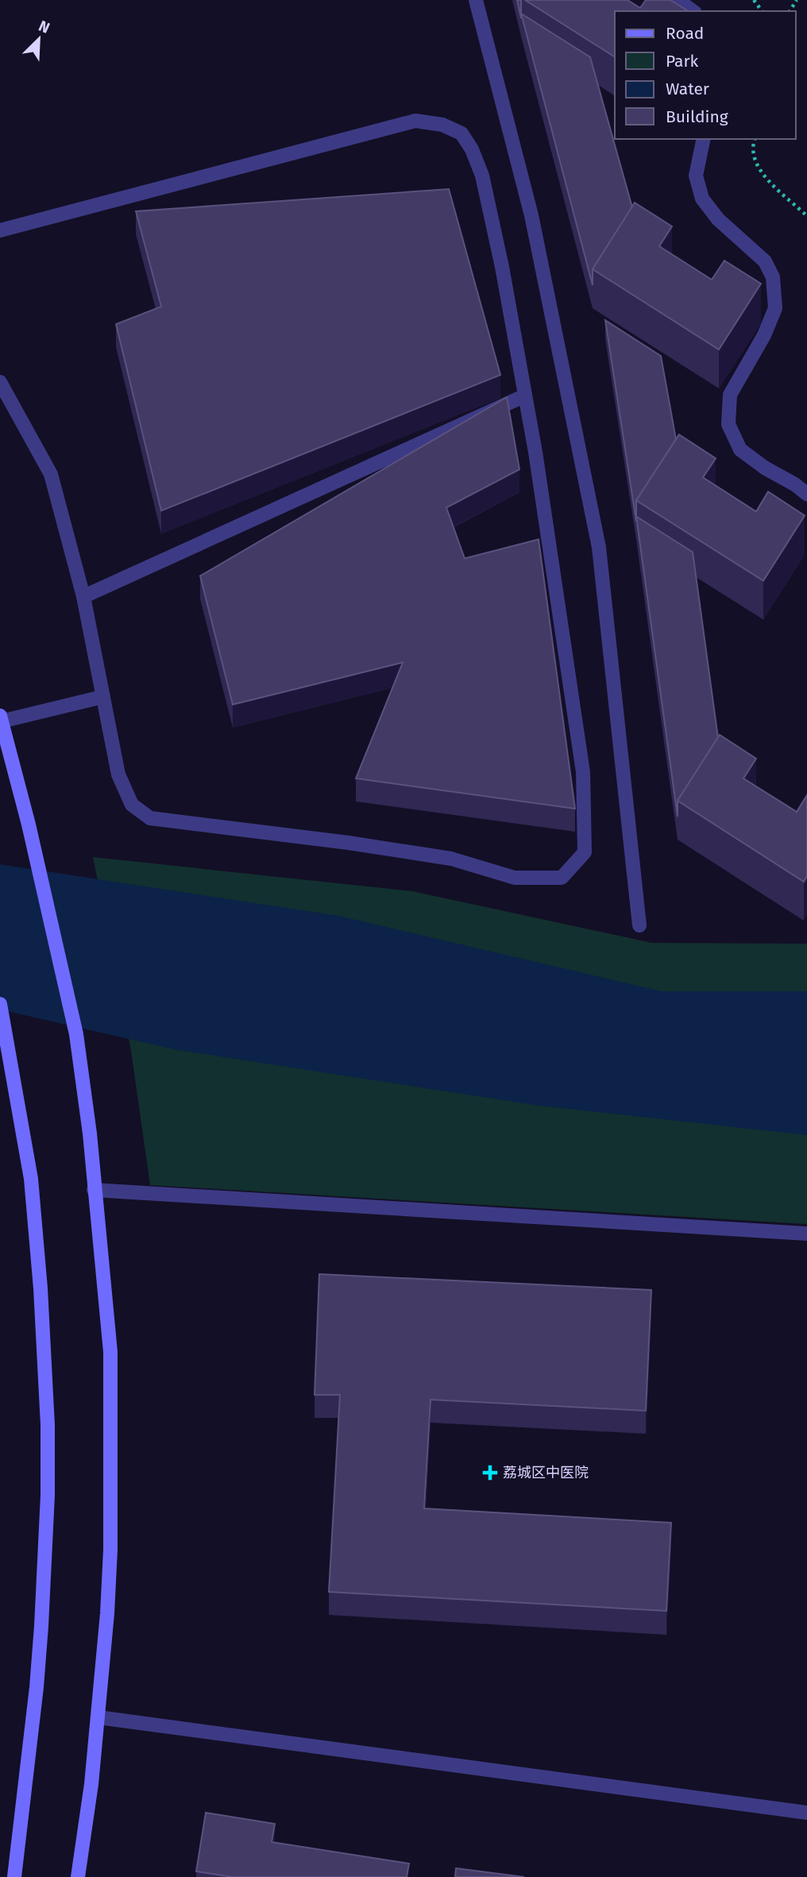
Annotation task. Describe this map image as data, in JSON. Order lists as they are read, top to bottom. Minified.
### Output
{"places":{"health":["荔城区中医院"]},"legend":["Road","Park","Water","Building"],"north":"top right"}
